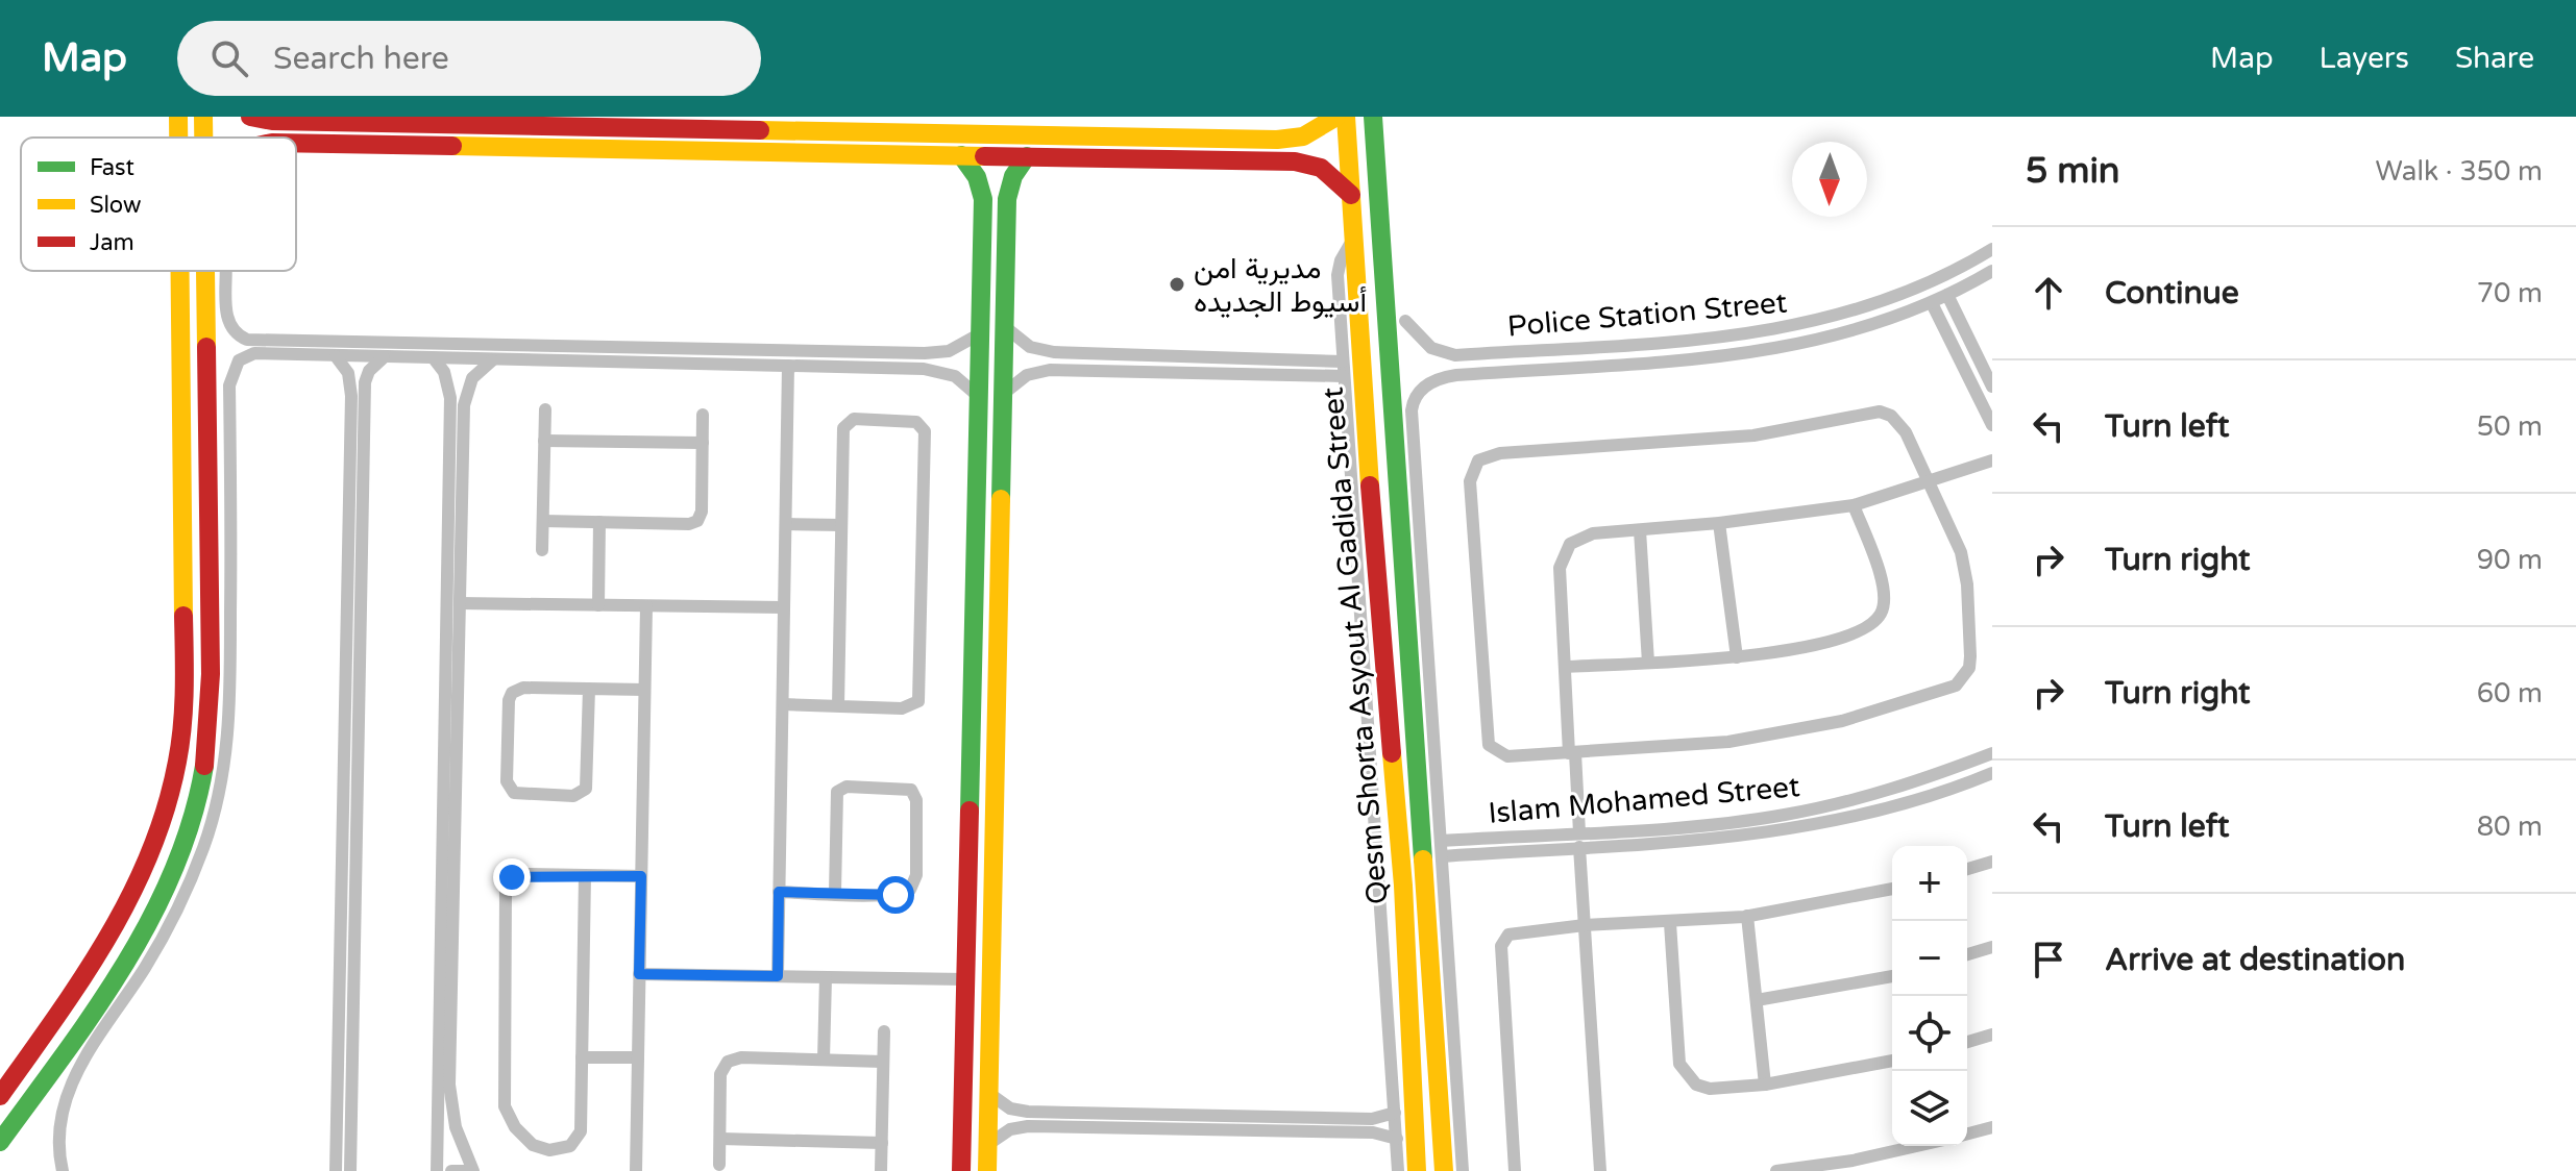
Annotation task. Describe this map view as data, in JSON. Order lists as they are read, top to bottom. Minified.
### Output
{"streets":{"main road":["Qesm Shorta Asyout Al Gadida Street"],"street":["Police Station Street","Islam Mohamed Street"]},"crossings":[["Police Station Street","Qesm Shorta Asyout Al Gadida Street"]],"places":["مديرية امن أسيوط الجديده"],"legend":["Fast","Slow","Jam"],"north":"bottom","page":{"header":"Map","search":"Search here","nav":["Map","Layers","Share"],"heading":["5 min","Walk · 350 m"],"list":[["Continue","70 m"],["Turn left","50 m"],["Turn right","90 m"],["Turn right","60 m"],["Turn left","80 m"],"Arrive at destination"],"map_buttons":["+","−"]}}
